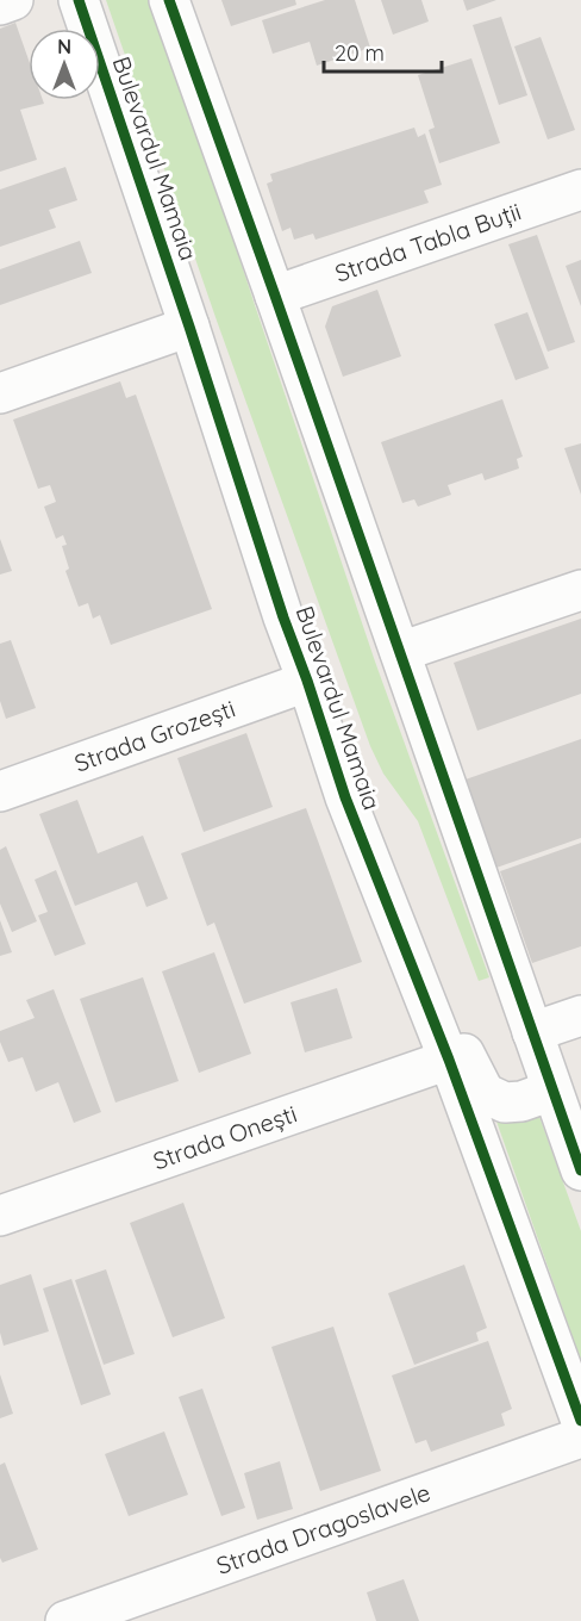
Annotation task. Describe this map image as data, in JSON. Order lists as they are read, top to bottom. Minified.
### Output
{"streets":{"main road":["Bulevardul Mamaia","Strada Tabla Buții","Strada Grozești","Strada Onești","Strada Dragoslavele"]},"crossings":[["Bulevardul Mamaia","Strada Grozești"],["Bulevardul Mamaia","Strada Onești"]],"scale_bar":"20 m","north":"top"}
